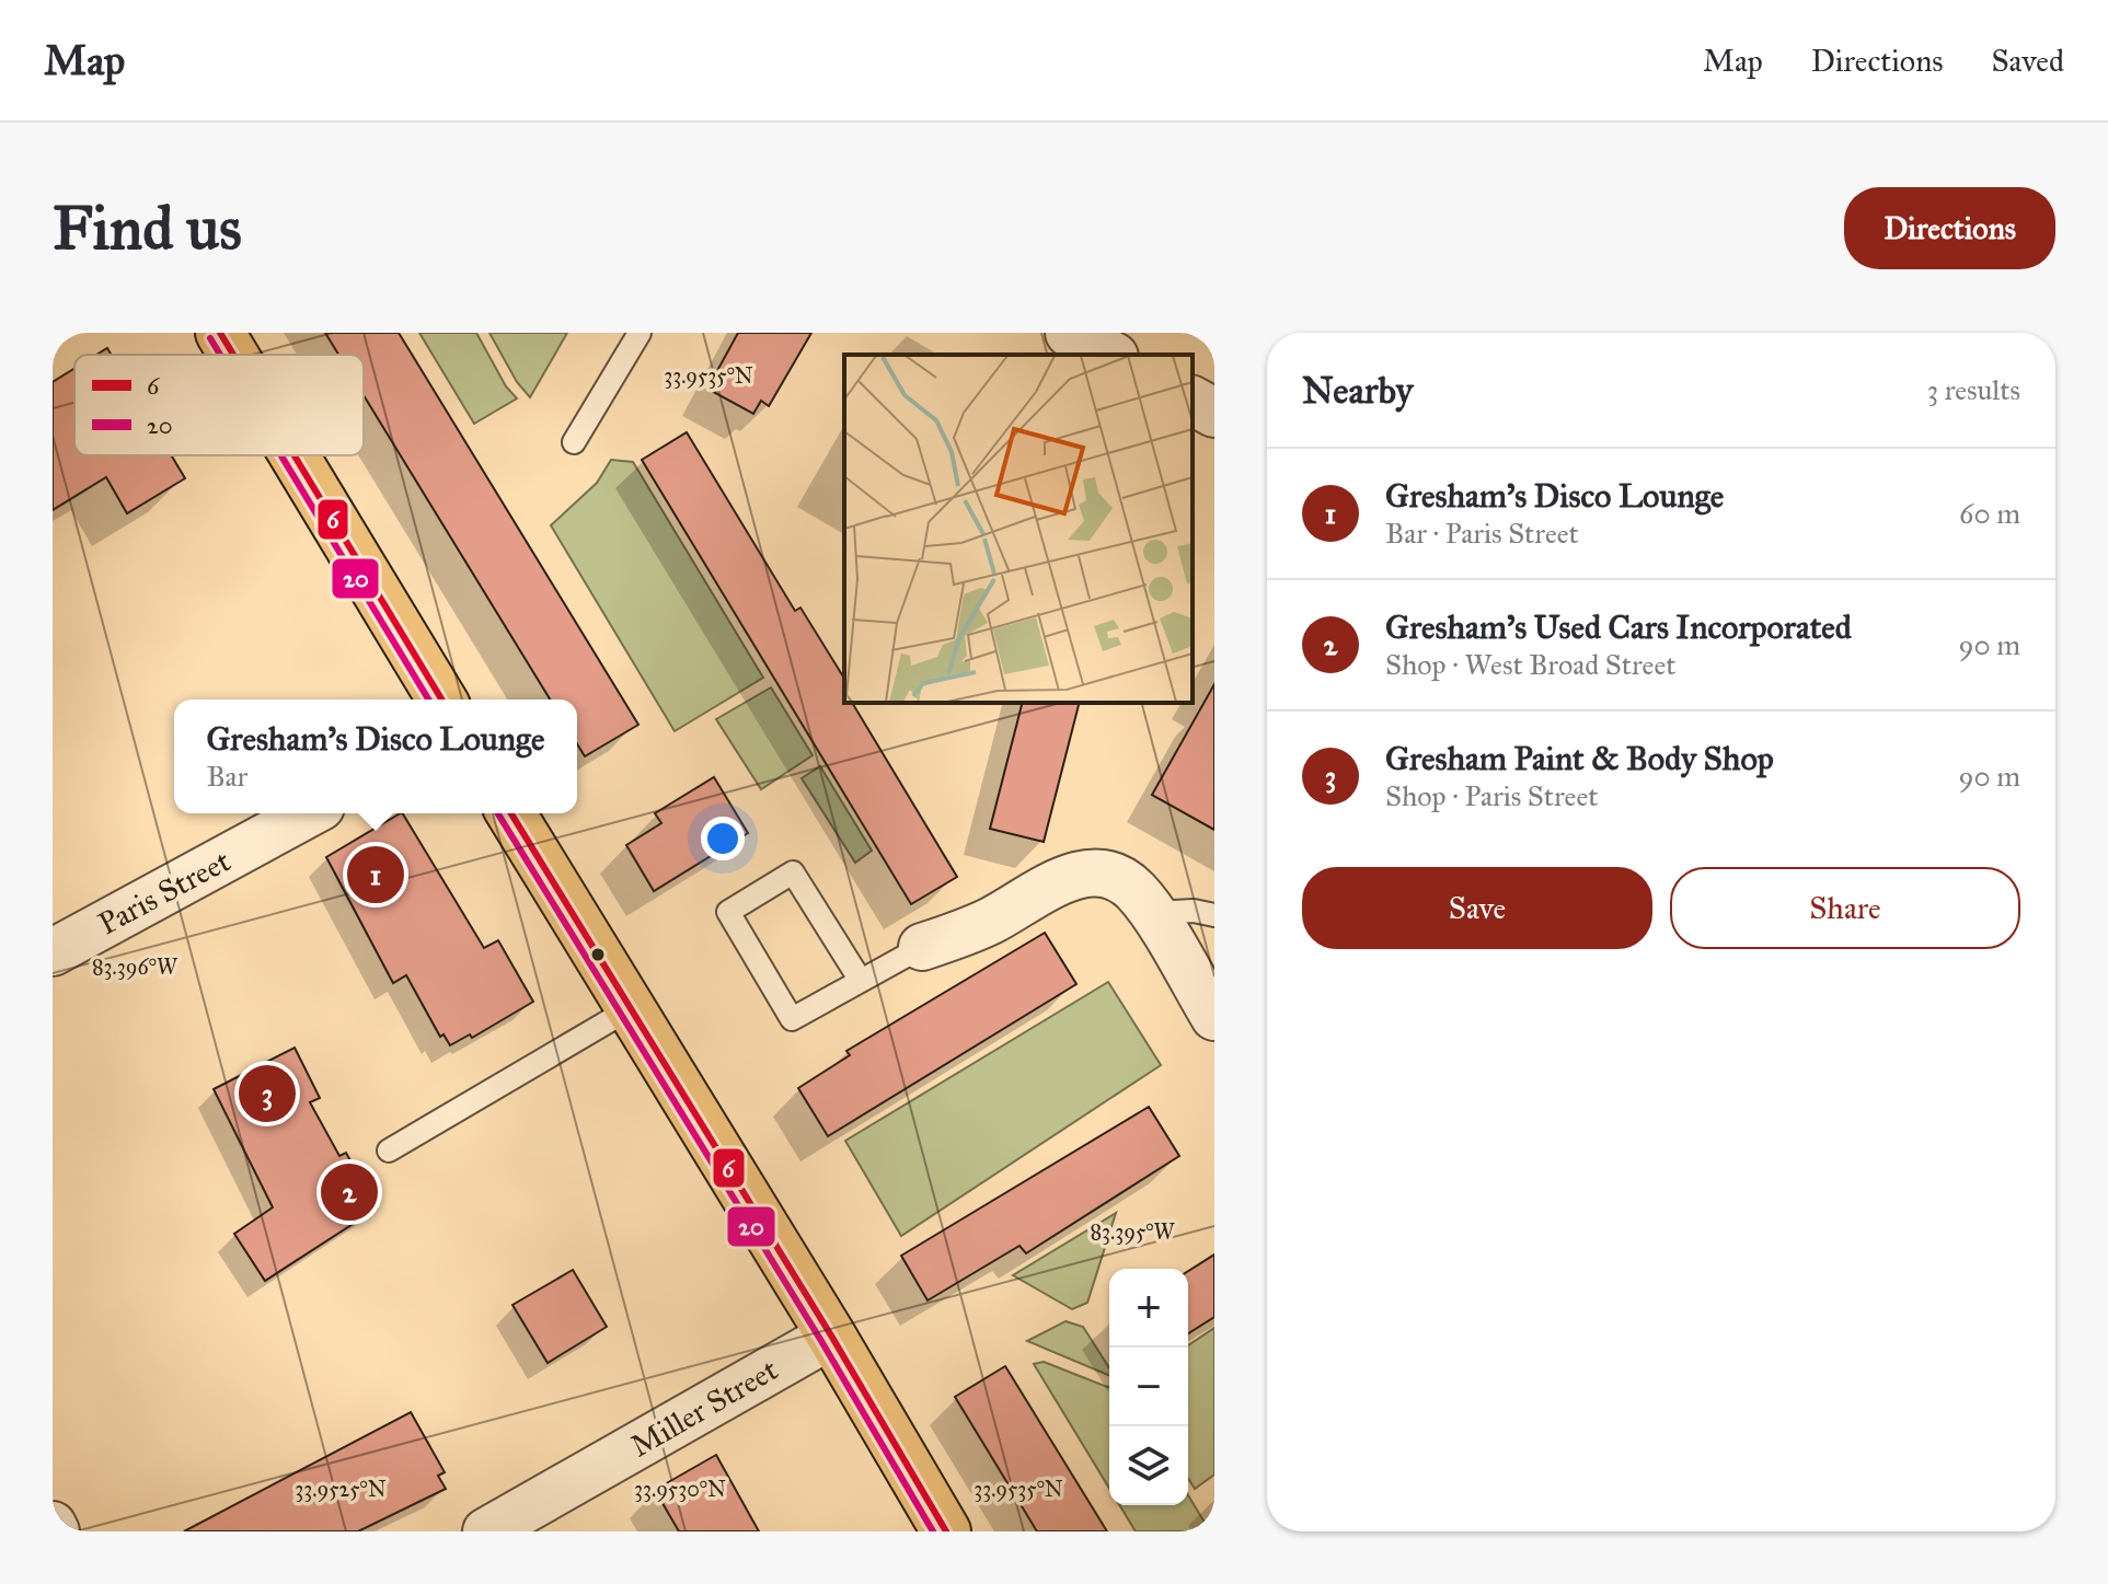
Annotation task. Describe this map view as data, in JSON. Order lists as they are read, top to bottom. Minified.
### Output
{"streets":{"street":["Paris Street","Miller Street"]},"lines":["transit line 6","transit line 20"],"legend":["6","20"],"page":{"header":"Map","nav":["Map","Directions","Saved"],"buttons":["Directions",["Save","Share"]],"title":"Find us","heading":["Nearby","3 results"],"list":[{"mark":"1","name":"Gresham's Disco Lounge","note":"Bar · Paris Street","value":"60 m"},{"mark":"2","name":"Gresham's Used Cars Incorporated","note":"Shop · West Broad Street","value":"90 m"},{"mark":"3","name":"Gresham Paint & Body Shop","note":"Shop · Paris Street","value":"90 m"}],"popup":["Gresham's Disco Lounge","Bar"],"pins":["1","3","2"],"map_buttons":["+","−"]},"coordinates":["33.9535°N","83.396°W","83.395°W","33.9525°N","33.9530°N"]}
